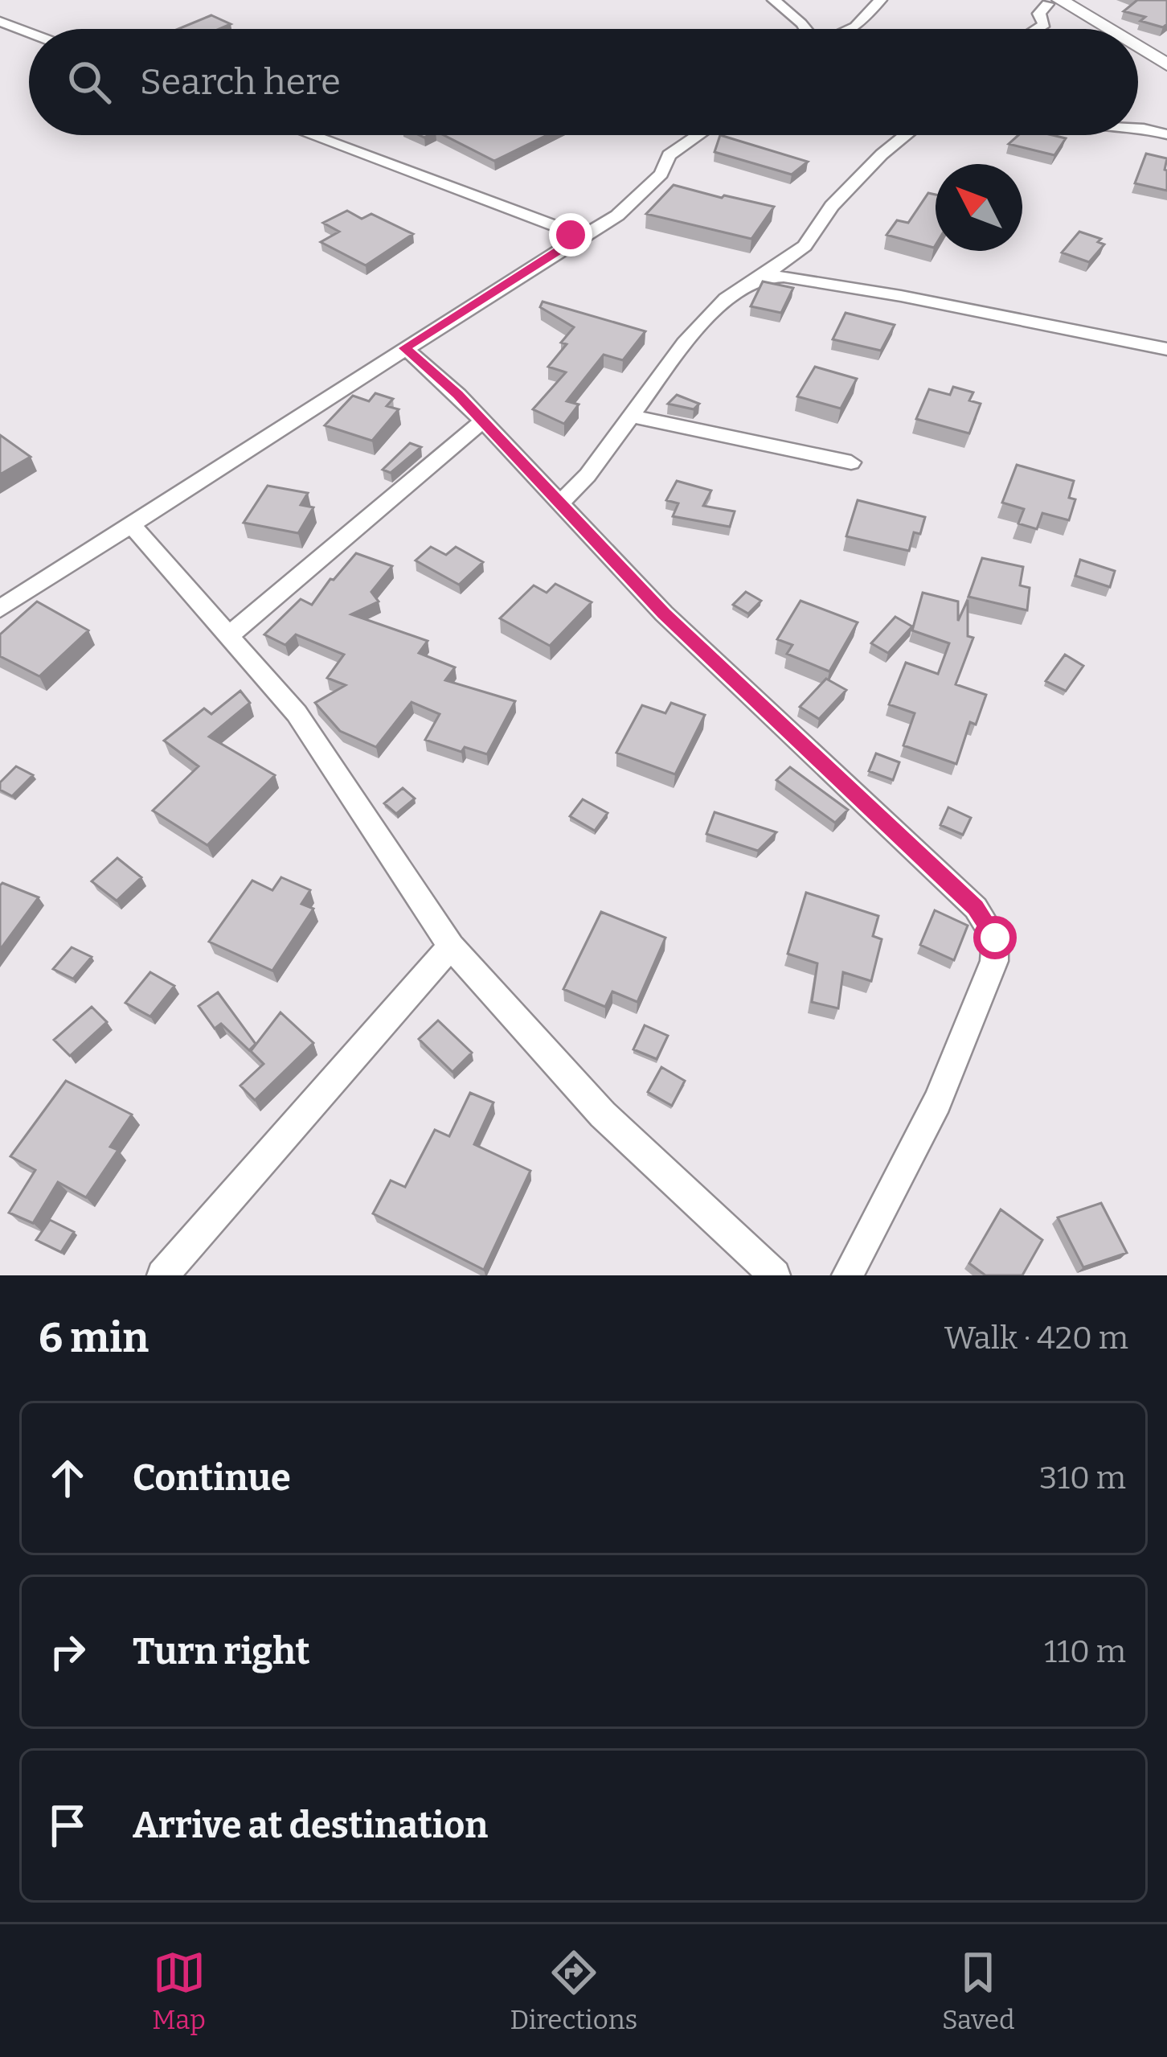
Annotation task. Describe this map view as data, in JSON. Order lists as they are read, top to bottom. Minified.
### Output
{"north":"top left","page":{"search":"Search here","heading":["6 min","Walk · 420 m"],"list":[["Continue","310 m"],["Turn right","110 m"],"Arrive at destination"],"nav":["Map","Directions","Saved"]}}
